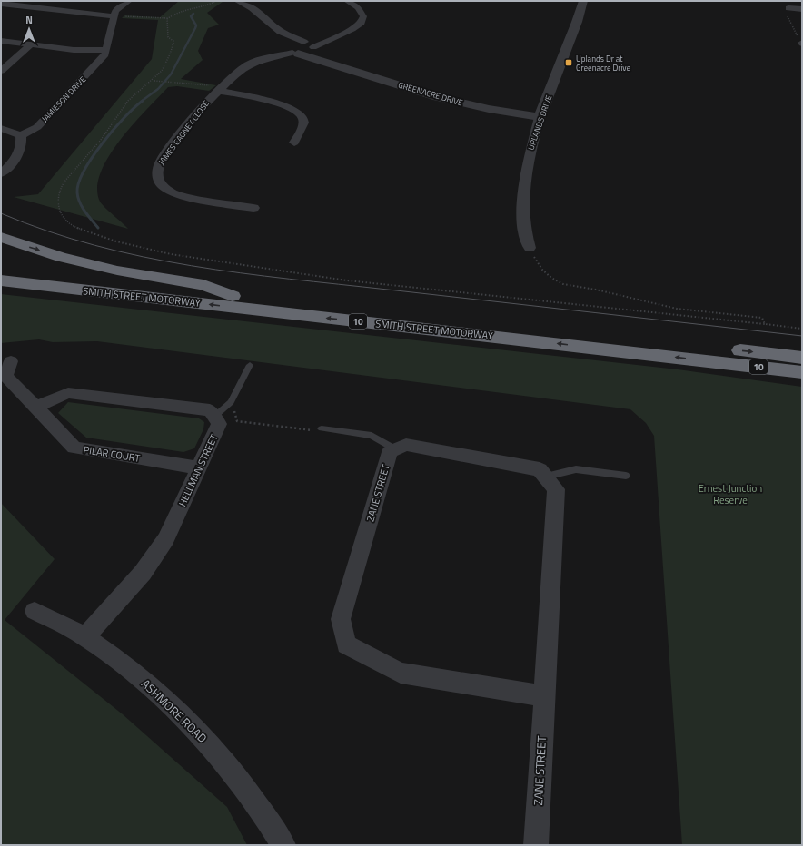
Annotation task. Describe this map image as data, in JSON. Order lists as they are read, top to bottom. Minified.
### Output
{"streets":{"highway":["SMITH STREET MOTORWAY","10"],"street":["GREENACRE DRIVE","JAMIESON DRIVE","UPLANDS DRIVE","JAMES CAGNEY CLOSE","PILAR COURT","HELLMAN STREET","ZANE STREET","ASHMORE ROAD"]},"crossings":[["GREENACRE DRIVE","UPLANDS DRIVE"],["GREENACRE DRIVE","JAMES CAGNEY CLOSE"],["PILAR COURT","HELLMAN STREET"],["HELLMAN STREET","ASHMORE ROAD"]],"parks":["Ernest Junction Reserve"],"places":{"transit":["Uplands Dr at Greenacre Drive"]},"north":"top"}
